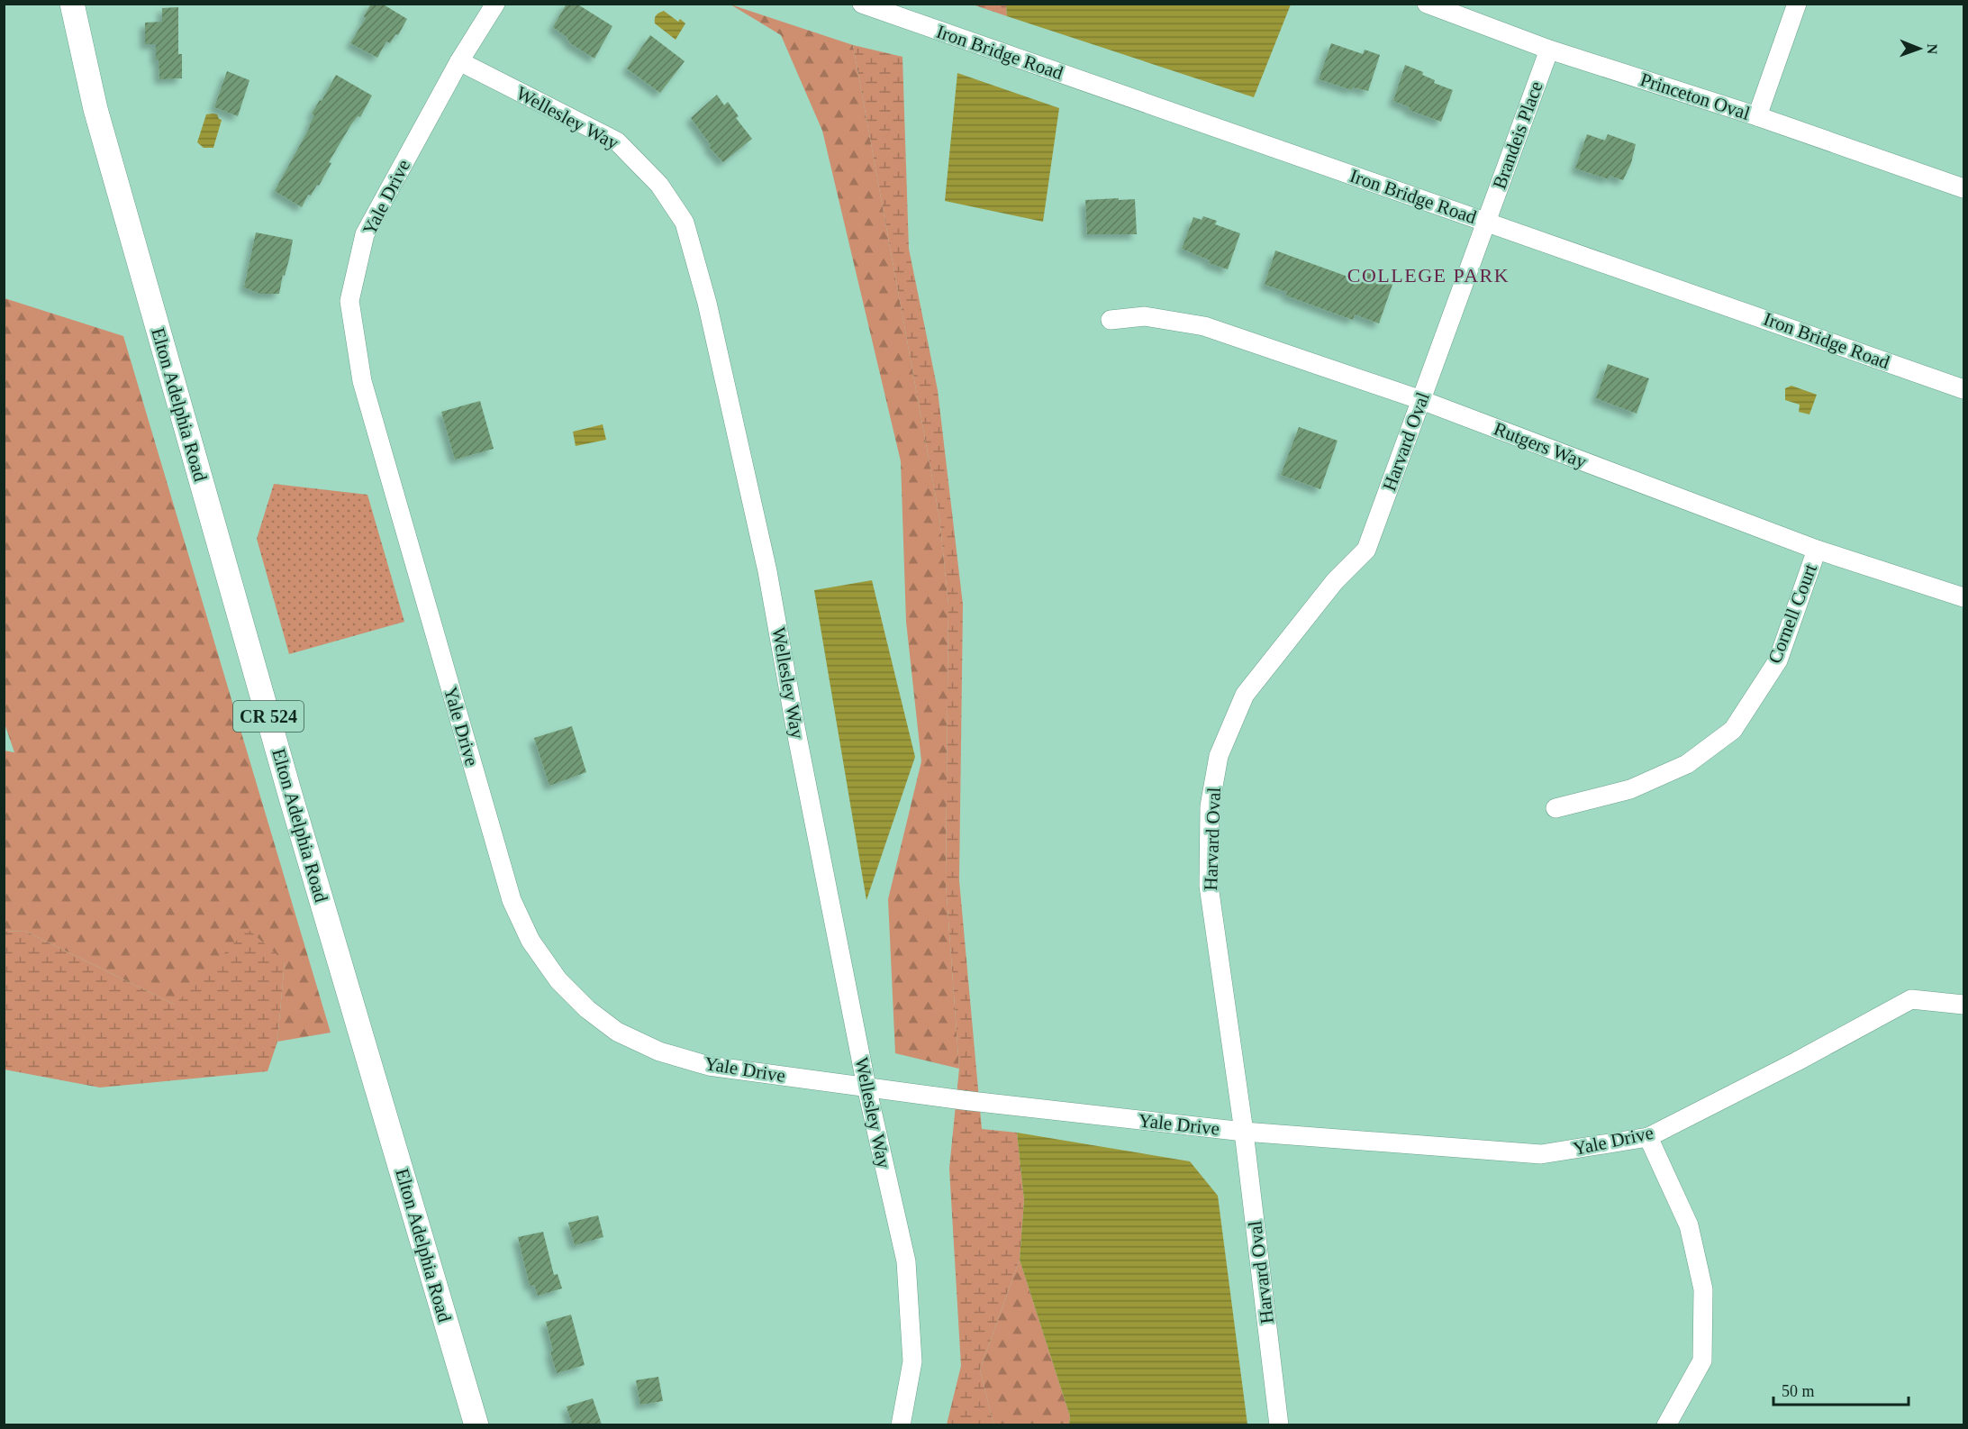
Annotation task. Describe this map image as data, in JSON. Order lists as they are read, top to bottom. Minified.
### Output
{"streets":{"main road":["Elton Adelphia Road","CR 524"],"street":["Iron Bridge Road","Princeton Oval","Wellesley Way","Brandeis Place","Yale Drive","Harvard Oval","Rutgers Way","Cornell Court"]},"crossings":[["Iron Bridge Road","Brandeis Place"],["Iron Bridge Road","Harvard Oval"],["Princeton Oval","Brandeis Place"],["Wellesley Way","Yale Drive"],["Brandeis Place","Harvard Oval"],["Yale Drive","Harvard Oval"],["Harvard Oval","Rutgers Way"],["Rutgers Way","Cornell Court"]],"districts":["COLLEGE PARK"],"scale_bar":"50 m","north":"right"}
